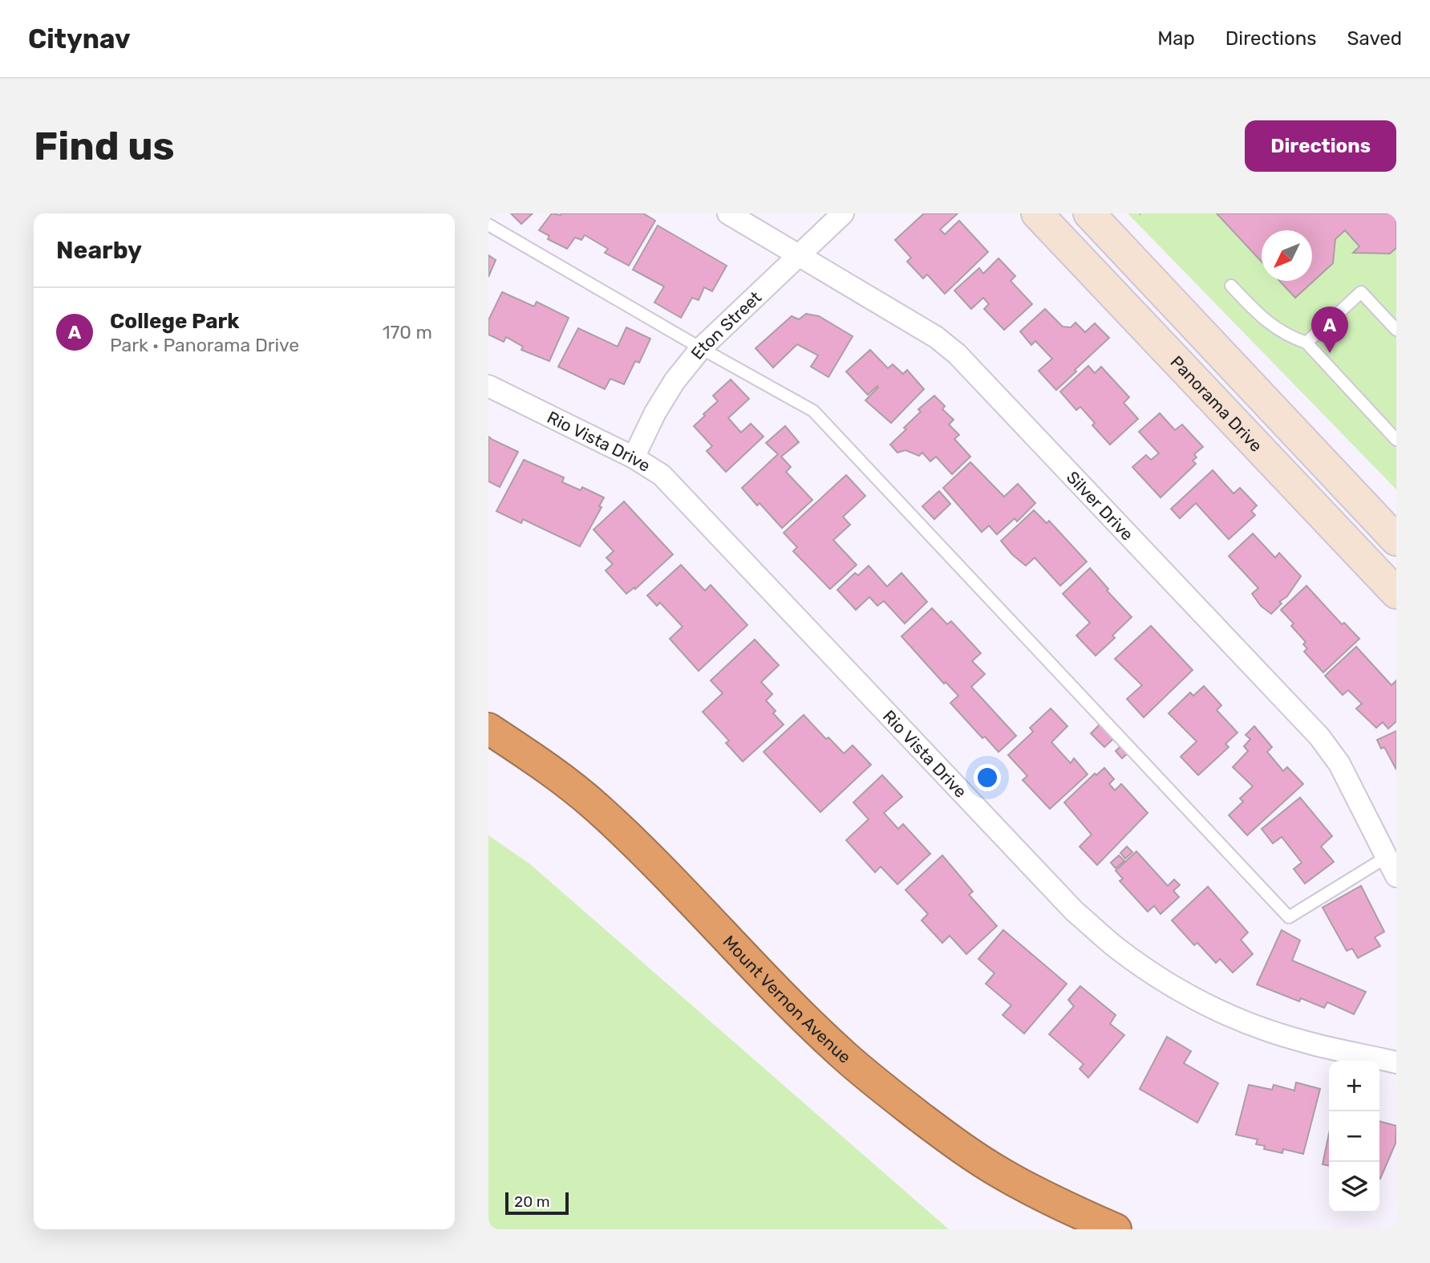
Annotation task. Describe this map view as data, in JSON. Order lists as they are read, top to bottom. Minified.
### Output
{"streets":{"highway":["Mount Vernon Avenue"],"main road":["Panorama Drive"],"street":["Eton Street","Rio Vista Drive","Silver Drive"]},"crossings":[["Eton Street","Rio Vista Drive"],["Eton Street","Silver Drive"]],"scale_bar":"20 m","north":"bottom left","page":{"header":"Citynav","nav":["Map","Directions","Saved"],"buttons":"Directions","title":"Find us","heading":"Nearby","list":[{"mark":"A","name":"College Park","note":"Park · Panorama Drive","value":"170 m"}],"pins":"A","map_buttons":["+","−"],"scale":"20 m"}}
